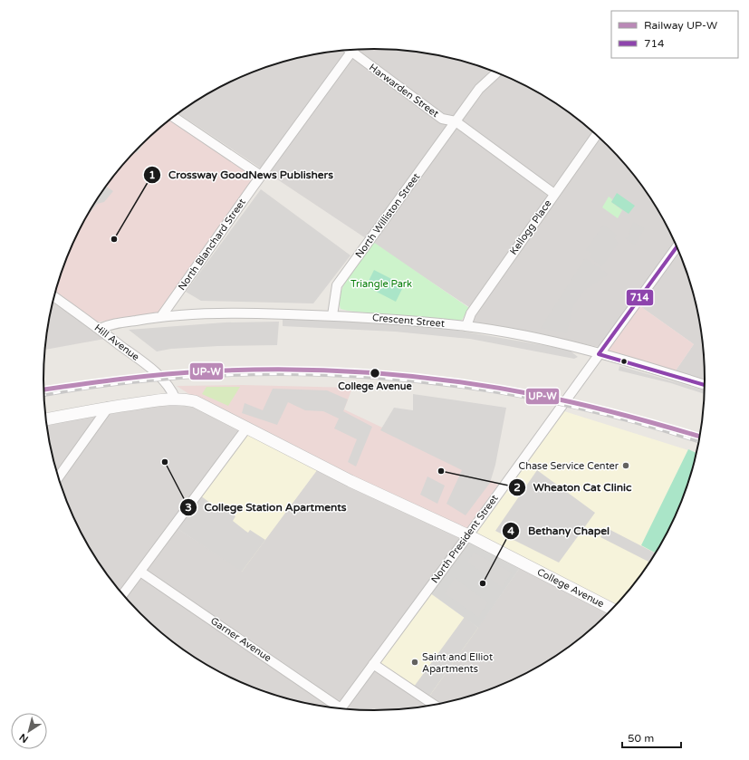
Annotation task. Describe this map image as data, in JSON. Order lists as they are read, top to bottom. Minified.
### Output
{"streets":{"street":["Harwarden Street","North Williston Street","Kellogg Place","North Blanchard Street","Crescent Street","Hill Avenue","North President Street","College Avenue","Garner Avenue"]},"crossings":[["Harwarden Street","North Williston Street"],["Harwarden Street","Kellogg Place"],["North Williston Street","Crescent Street"],["Kellogg Place","Crescent Street"],["North Blanchard Street","Crescent Street"],["Crescent Street","Hill Avenue"],["Crescent Street","North President Street"],["Hill Avenue","College Avenue"],["North President Street","College Avenue"]],"parks":["Triangle Park"],"places":["Crossway GoodNews Publishers","College Avenue","College Station Apartments","Chase Service Center","Wheaton Cat Clinic","Bethany Chapel","Saint and Elliot Apartments"],"lines":["transit line 714","rail line UP-W"],"legend":["Railway UP-W","714"],"scale_bar":"50 m","north":"bottom left"}
